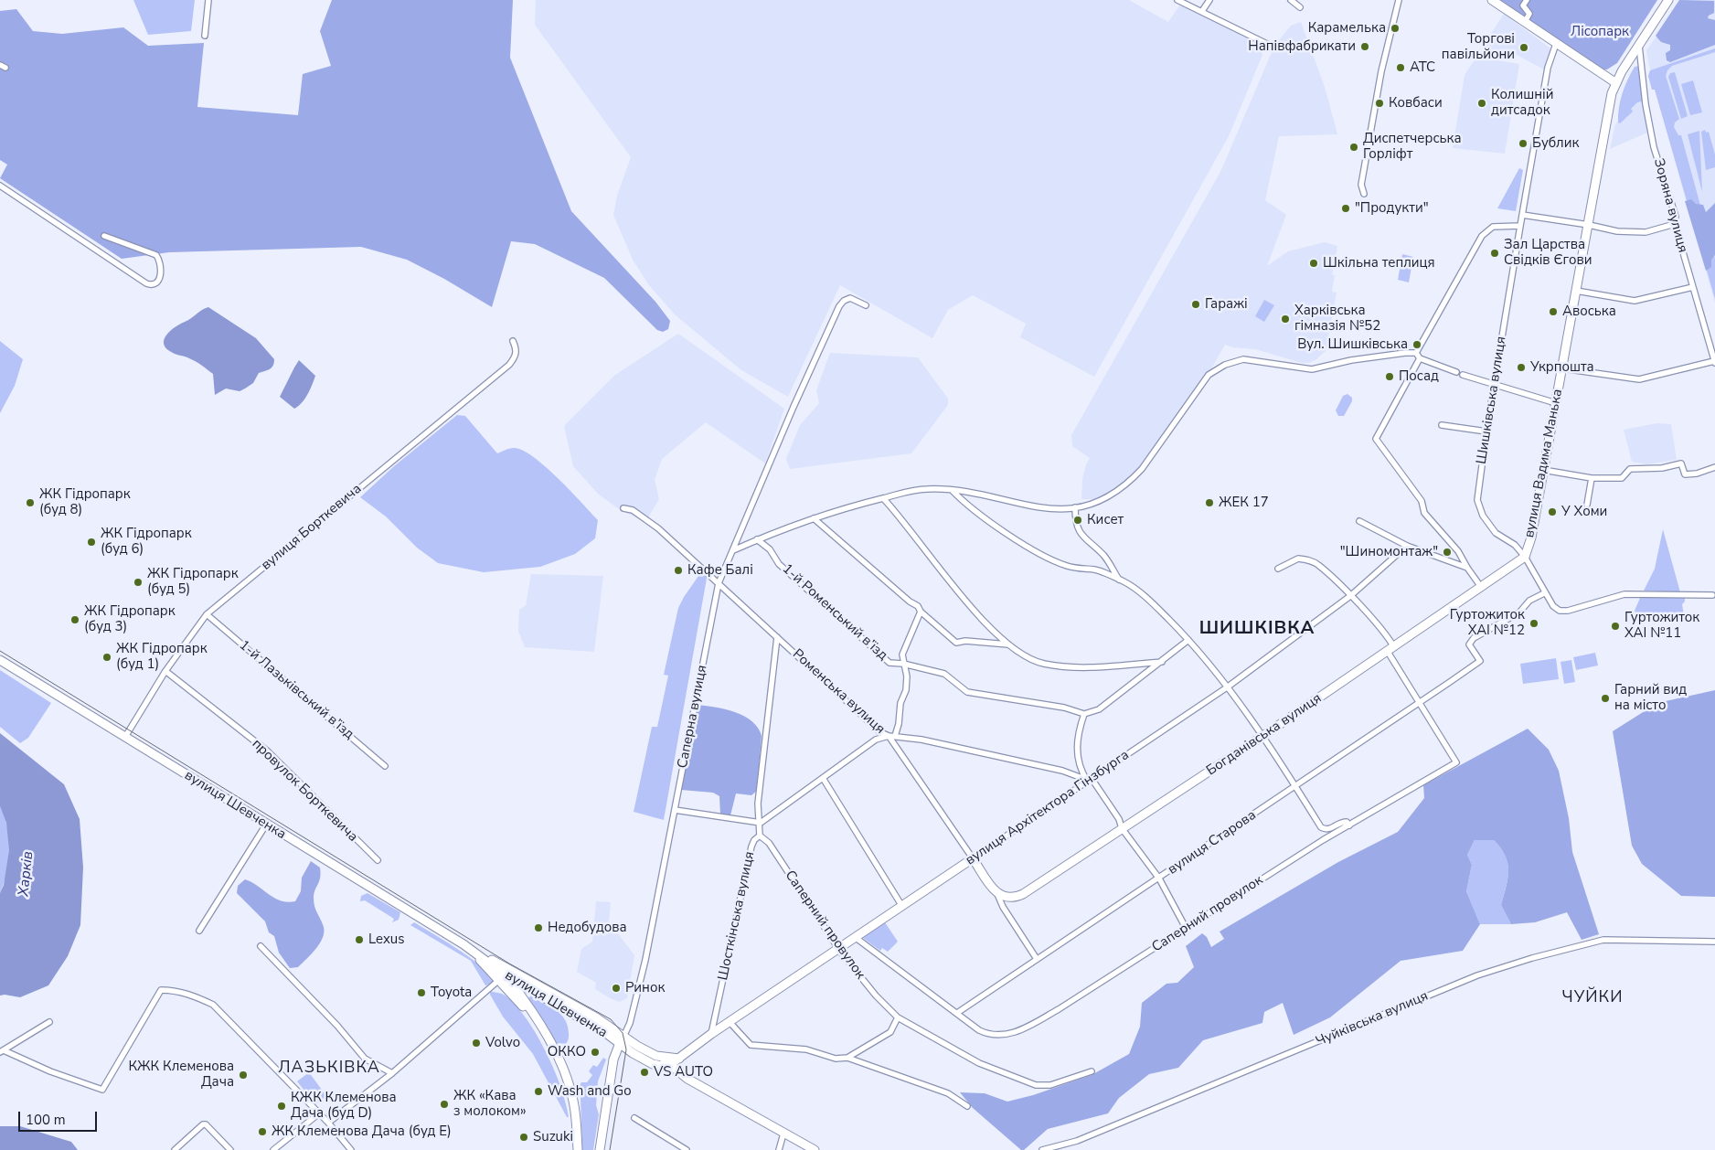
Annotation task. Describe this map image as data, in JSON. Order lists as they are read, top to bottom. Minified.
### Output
{"streets":{"main road":["вулиця Вадима Манька","Богданівська вулиця","вулиця Шевченка","вулиця Архітектора Гінзбурга"],"street":["Зоряна вулиця","Шишківська вулиця","вулиця Борткевича","1-й Роменський в’їзд","1-й Лазьківський в’їзд","Роменська вулиця","Саперна вулиця","провулок Борткевича","вулиця Старова","Саперний провулок","Шосткінська вулиця","Чуйківська вулиця"]},"crossings":[["Зоряна вулиця","вулиця Вадима Манька"],["Шишківська вулиця","вулиця Вадима Манька"],["Шишківська вулиця","Богданівська вулиця"],["вулиця Вадима Манька","Богданівська вулиця"],["вулиця Вадима Манька","вулиця Старова"],["вулиця Борткевича","1-й Лазьківський в’їзд"],["вулиця Борткевича","провулок Борткевича"],["вулиця Борткевича","вулиця Шевченка"],["1-й Роменський в’їзд","Роменська вулиця"],["Роменська вулиця","Саперна вулиця"],["Роменська вулиця","вулиця Архітектора Гінзбурга"],["Роменська вулиця","Шосткінська вулиця"],["Саперна вулиця","вулиця Шевченка"],["вулиця Шевченка","вулиця Архітектора Гінзбурга"],["вулиця Архітектора Гінзбурга","Саперний провулок"],["вулиця Архітектора Гінзбурга","Шосткінська вулиця"],["вулиця Старова","Саперний провулок"],["Саперний провулок","Шосткінська вулиця"]],"districts":["ШИШКІВКА","ЧУЙКИ","ЛАЗЬКІВКА"],"water":["Харків"],"parks":["Лісопарк"],"places":["Карамелька","Напівфабрикати","Торгові павільйони","АТС","Ковбаси","Колишній дитсадок","Бублик","Диспетчерська Горліфт","\"Продукти\"","Зал Царства Свідків Єгови","Шкільна теплиця","Гаражі","Авоська","Харківська гімназія №52","Вул. Шишківська","Укрпошта","Посад","ЖК Гідропарк (буд 8)","ЖЕК 17","У Хоми","Кисет","ЖК Гідропарк (буд 6)","\"Шиномонтаж\"","Кафе Балі","ЖК Гідропарк (буд 5)","ЖК Гідропарк (буд 3)","Гуртожиток ХАІ №12","Гуртожиток ХАІ №11","ЖК Гідропарк (буд 1)","Гарний вид на місто","Недобудова","Lexus","Ринок","Toyota","Volvo","ОККО","VS AUTO","КЖК Клеменова Дача","Wash and Go","ЖК «Кава з молоком»","КЖК Клеменова Дача (буд D)","ЖК Клеменова Дача (буд Е)","Suzuki"],"scale_bar":"100 m"}
